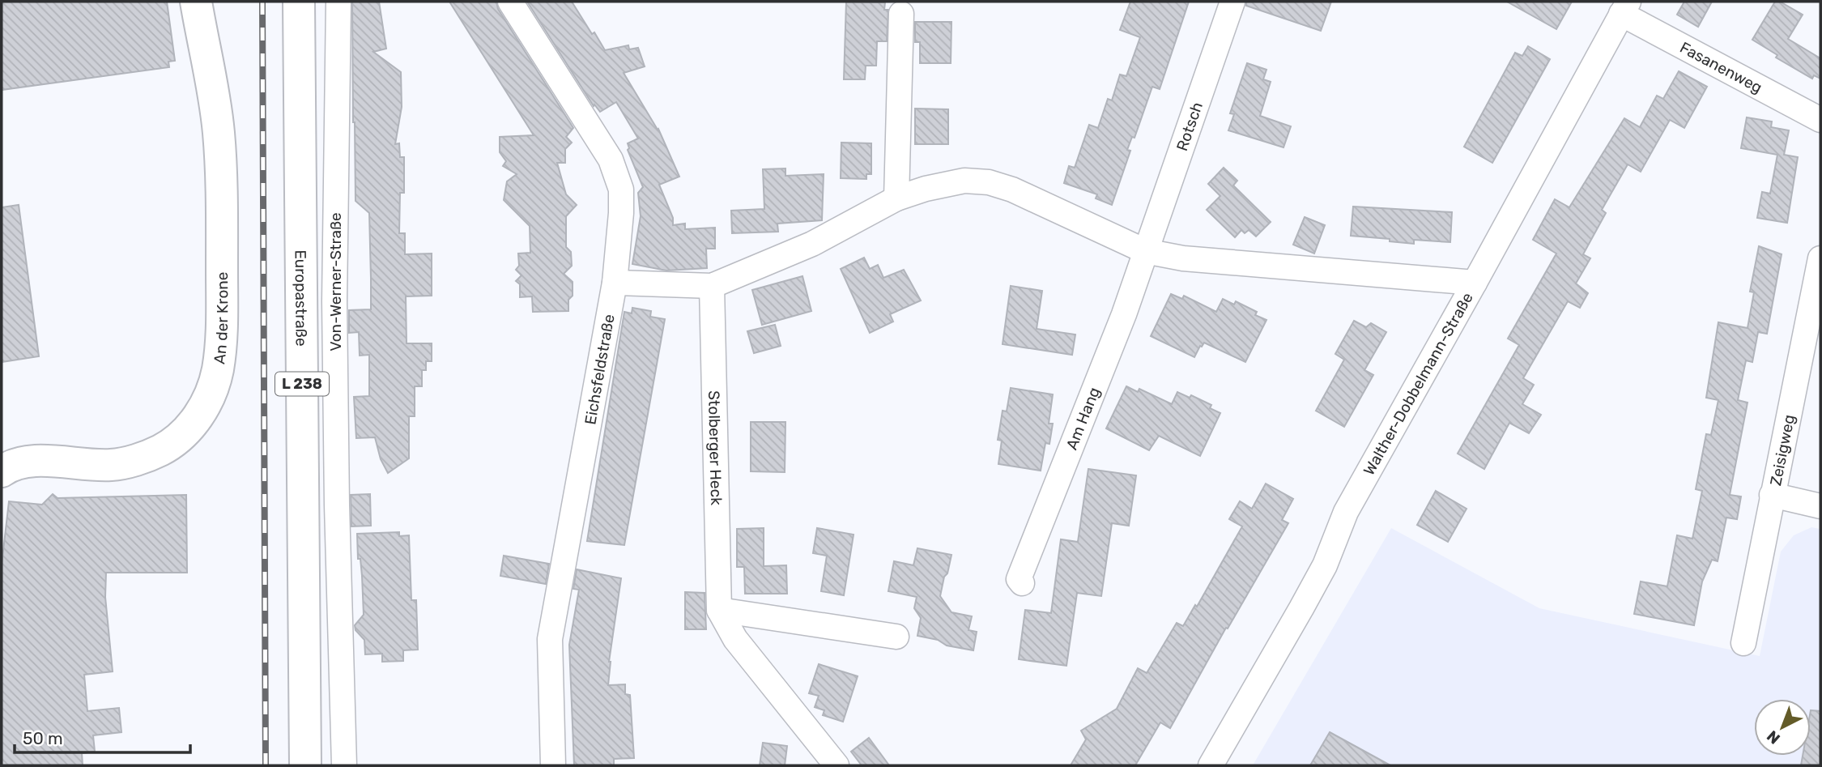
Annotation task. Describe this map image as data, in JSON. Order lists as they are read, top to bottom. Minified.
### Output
{"streets":{"main road":["Europastraße","An der Krone","L 238"],"street":["Fasanenweg","Rotsch","Von-Werner-Straße","Eichsfeldstraße","Walther-Dobbelmann-Straße","Am Hang","Stolberger Heck","Zeisigweg"]},"crossings":[["Fasanenweg","Walther-Dobbelmann-Straße"],["Rotsch","Am Hang"]],"scale_bar":"50 m","north":"bottom left"}
